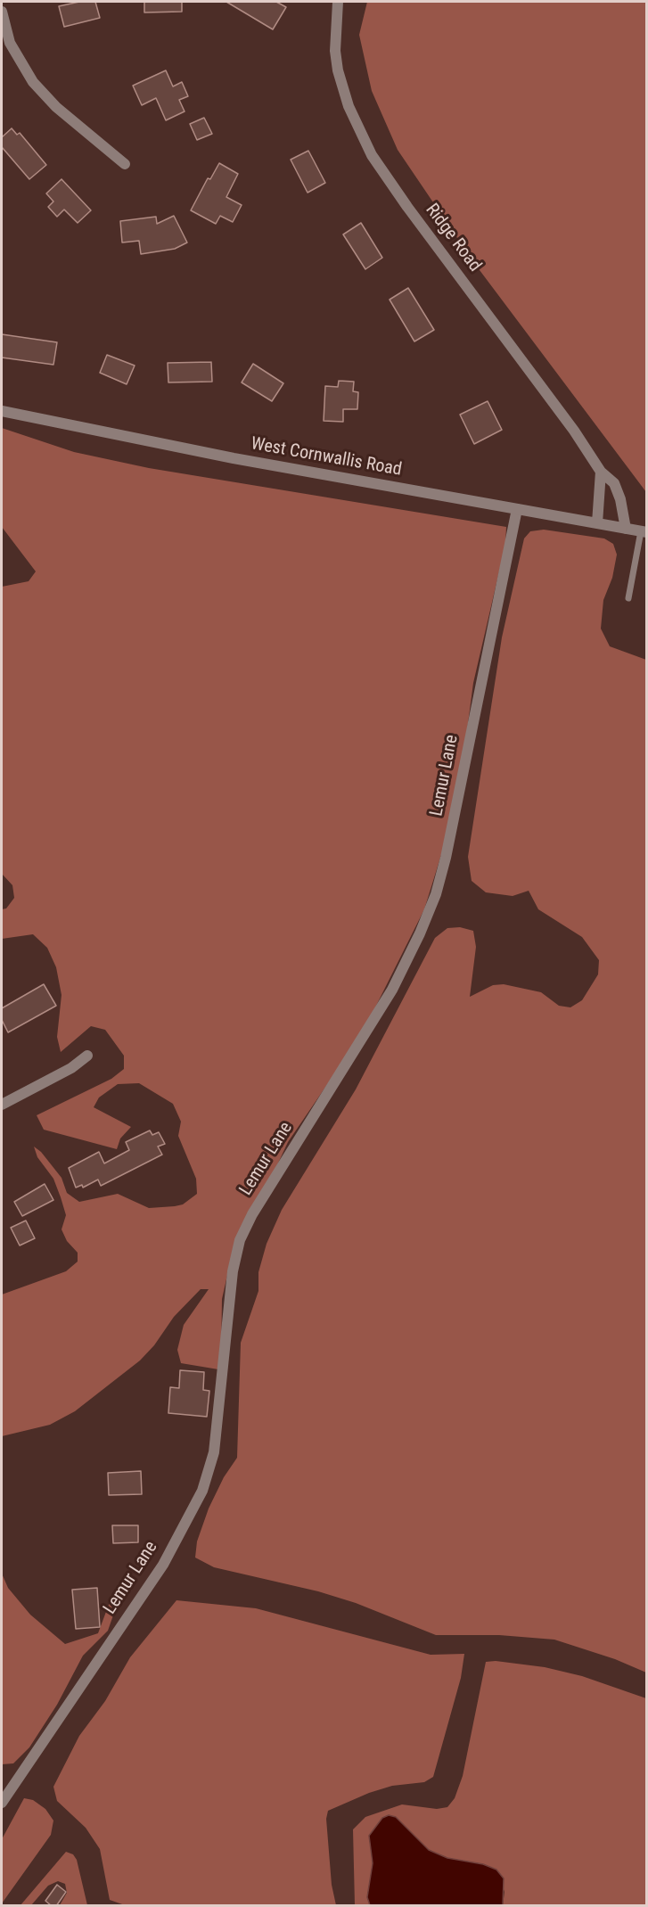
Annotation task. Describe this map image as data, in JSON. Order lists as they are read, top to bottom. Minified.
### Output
{"streets":{"street":["Ridge Road","West Cornwallis Road","Lemur Lane"]},"crossings":[["Ridge Road","West Cornwallis Road"],["West Cornwallis Road","Lemur Lane"]]}
